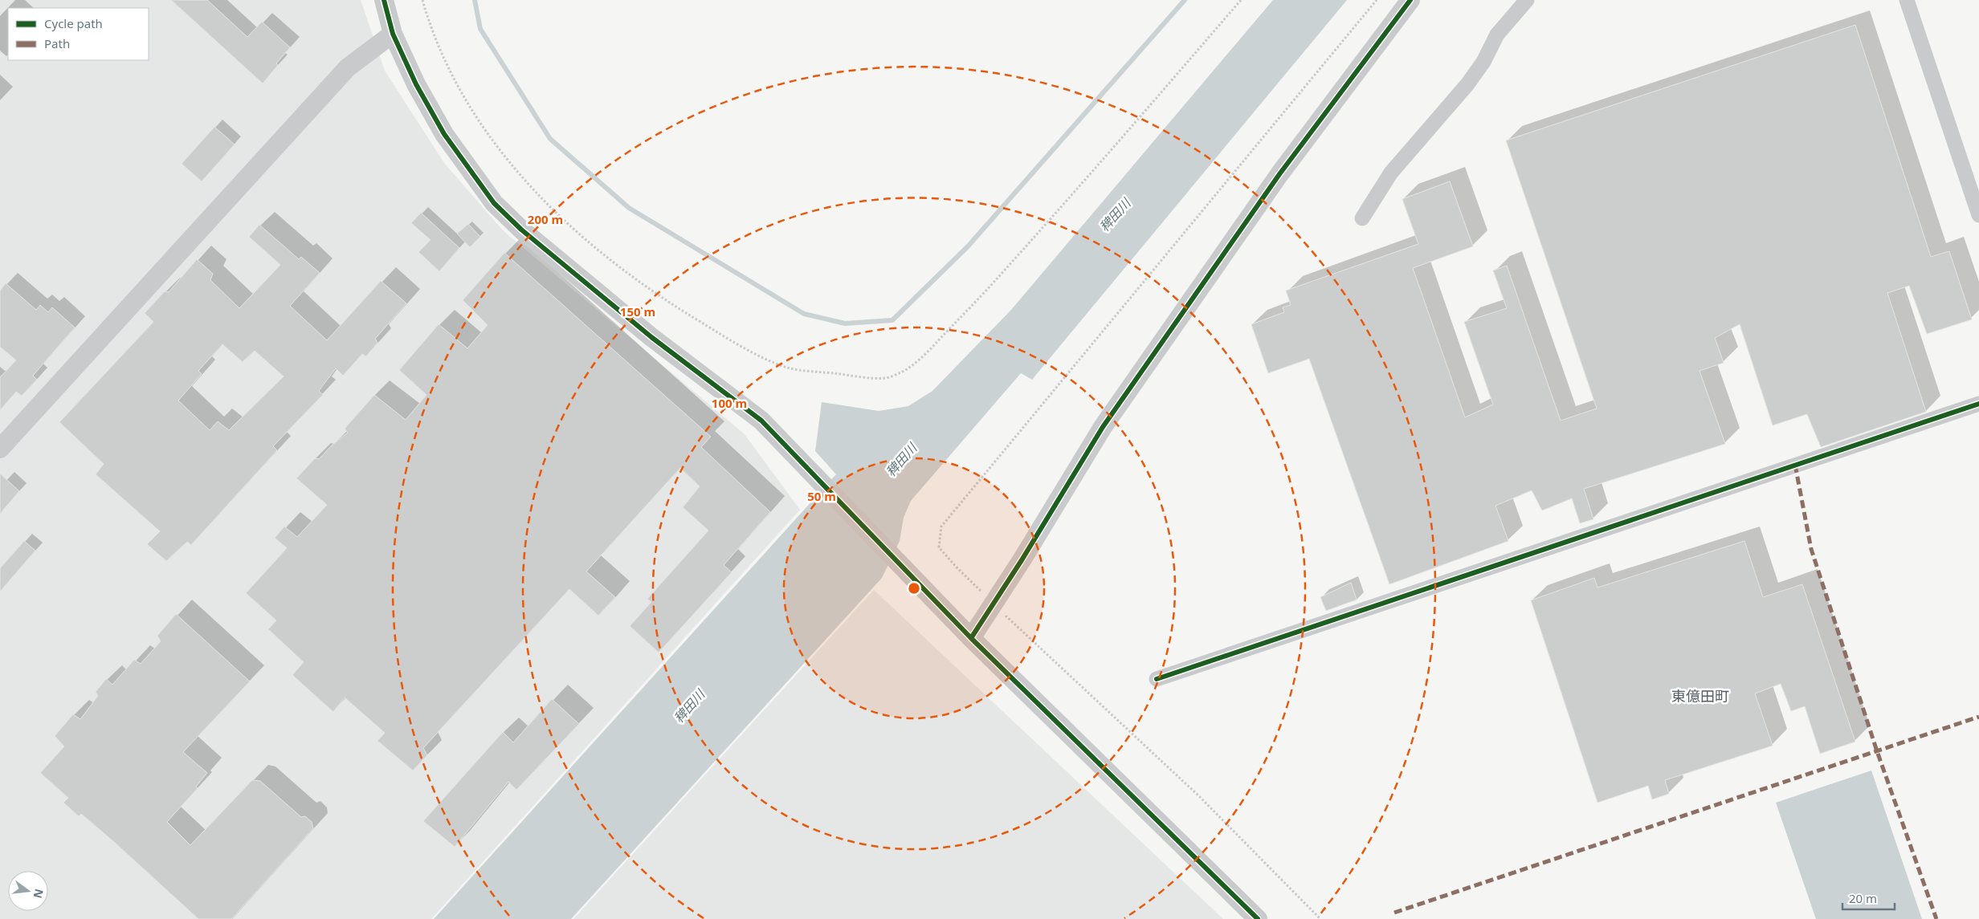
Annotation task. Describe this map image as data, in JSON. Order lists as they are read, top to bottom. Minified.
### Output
{"districts":["東億田町"],"water":["稗田川"],"legend":["Cycle path","Path"],"scale_bar":"20 m","north":"right","rings":["200 m","150 m","100 m","50 m"]}
